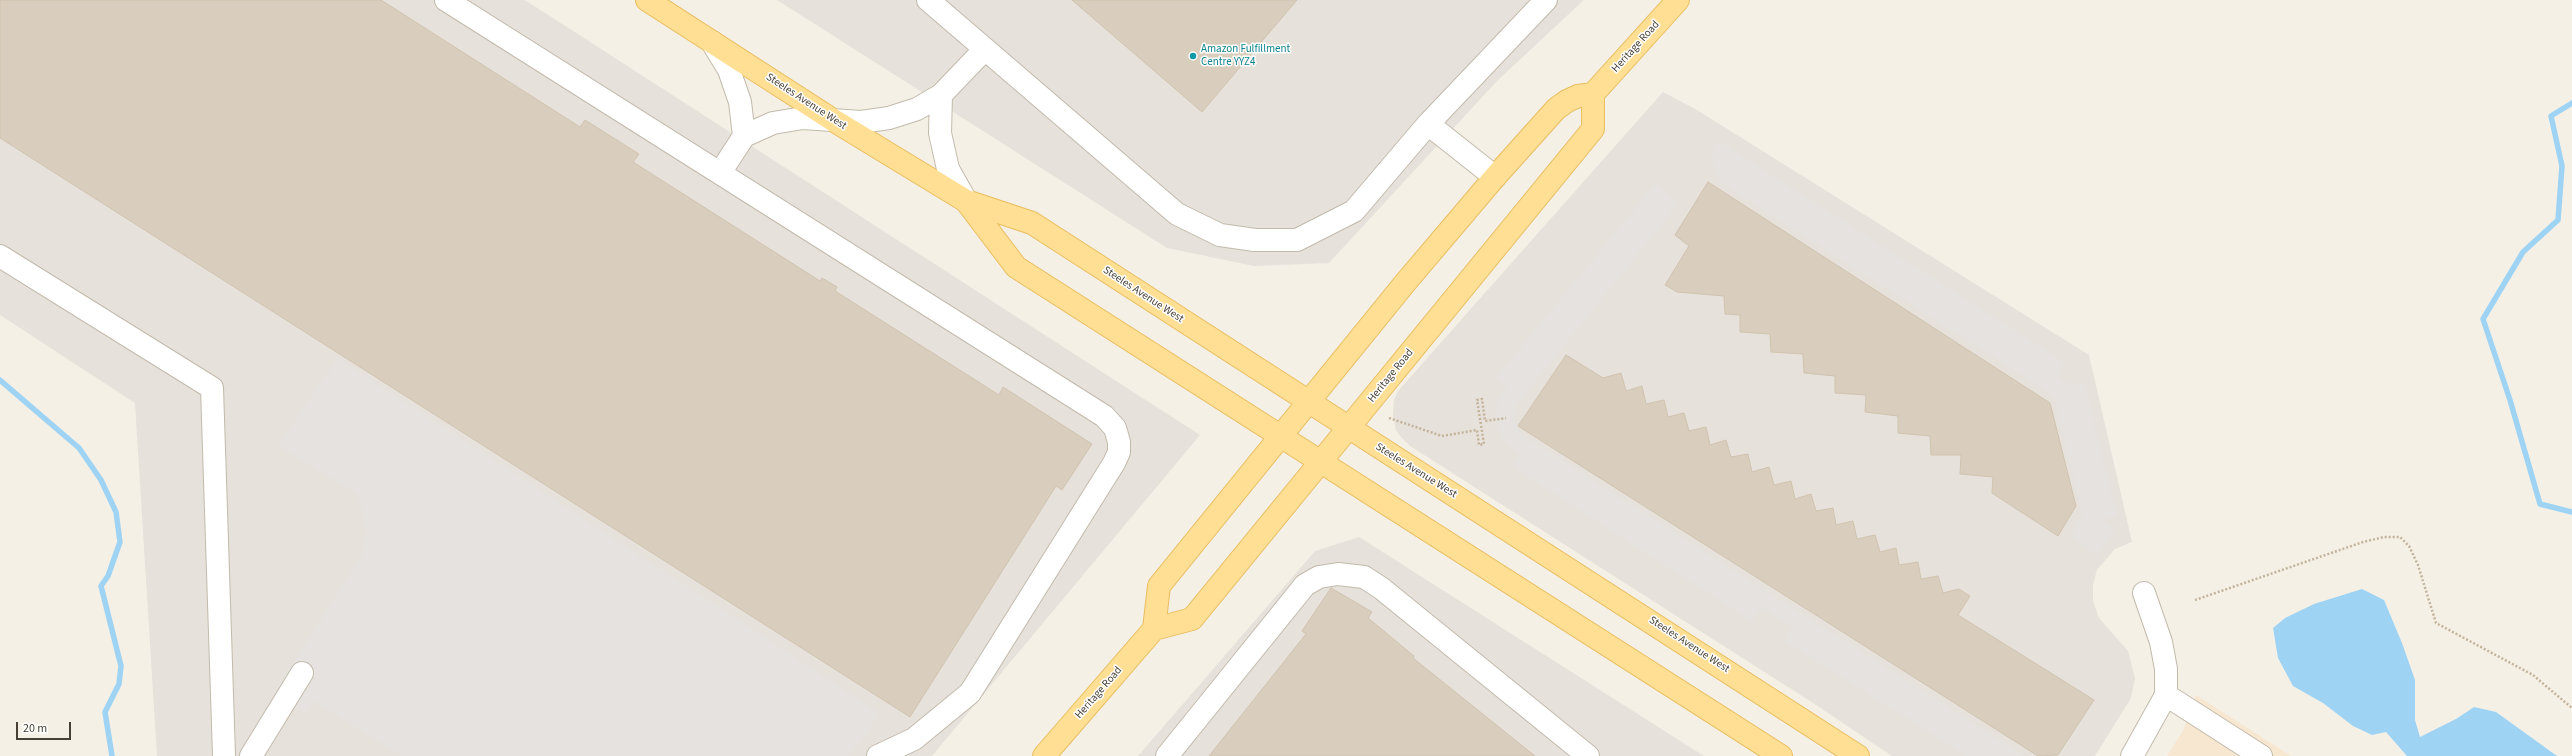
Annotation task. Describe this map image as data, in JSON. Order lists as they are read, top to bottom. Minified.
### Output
{"streets":{"main road":["Heritage Road","Steeles Avenue West"]},"crossings":[["Heritage Road","Steeles Avenue West"]],"places":["Amazon Fulfillment Centre YYZ4"],"scale_bar":"20 m"}
